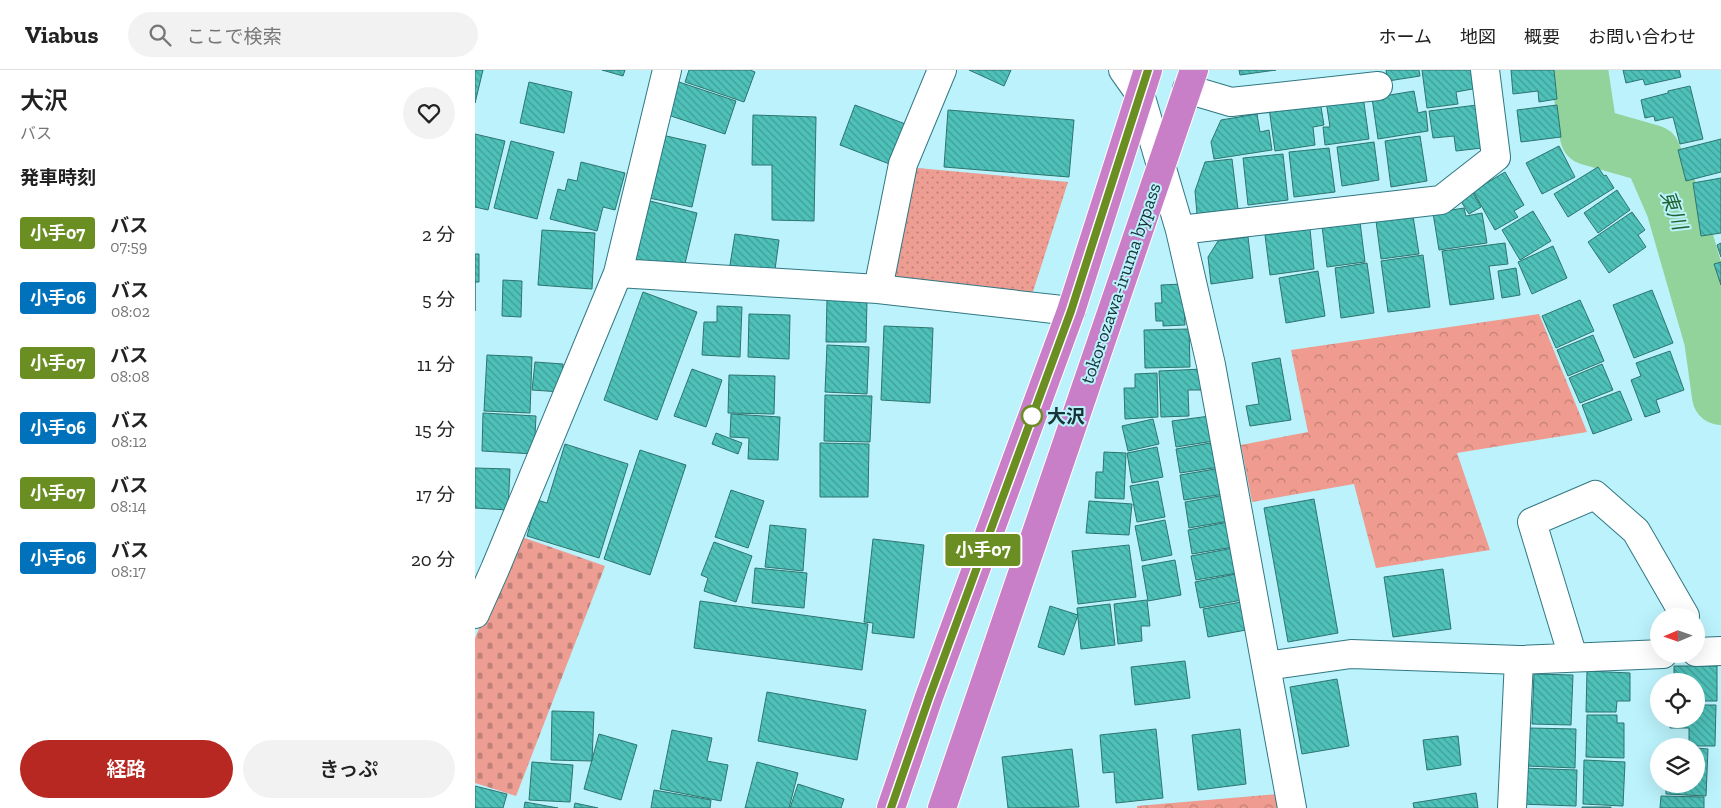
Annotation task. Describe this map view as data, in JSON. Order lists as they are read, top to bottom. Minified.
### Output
{"streets":{"highway":["tokorozawa-iruma bypass"]},"water":["東川"],"places":["大沢"],"lines":["bus line 小手07"],"north":"left","page":{"header":"Viabus","search":"ここで検索","nav":["ホーム","地図","概要","お問い合わせ"],"heading":[["大沢","バス"],"発車時刻"],"on_map":"小手07","list":[{"mark":"小手07","name":"バス","note":"07:59","value":"2 分"},{"mark":"小手06","name":"バス","note":"08:02","value":"5 分"},{"mark":"小手07","name":"バス","note":"08:08","value":"11 分"},{"mark":"小手06","name":"バス","note":"08:12","value":"15 分"},{"mark":"小手07","name":"バス","note":"08:14","value":"17 分"},{"mark":"小手06","name":"バス","note":"08:17","value":"20 分"}],"buttons":["経路","きっぷ"]}}
